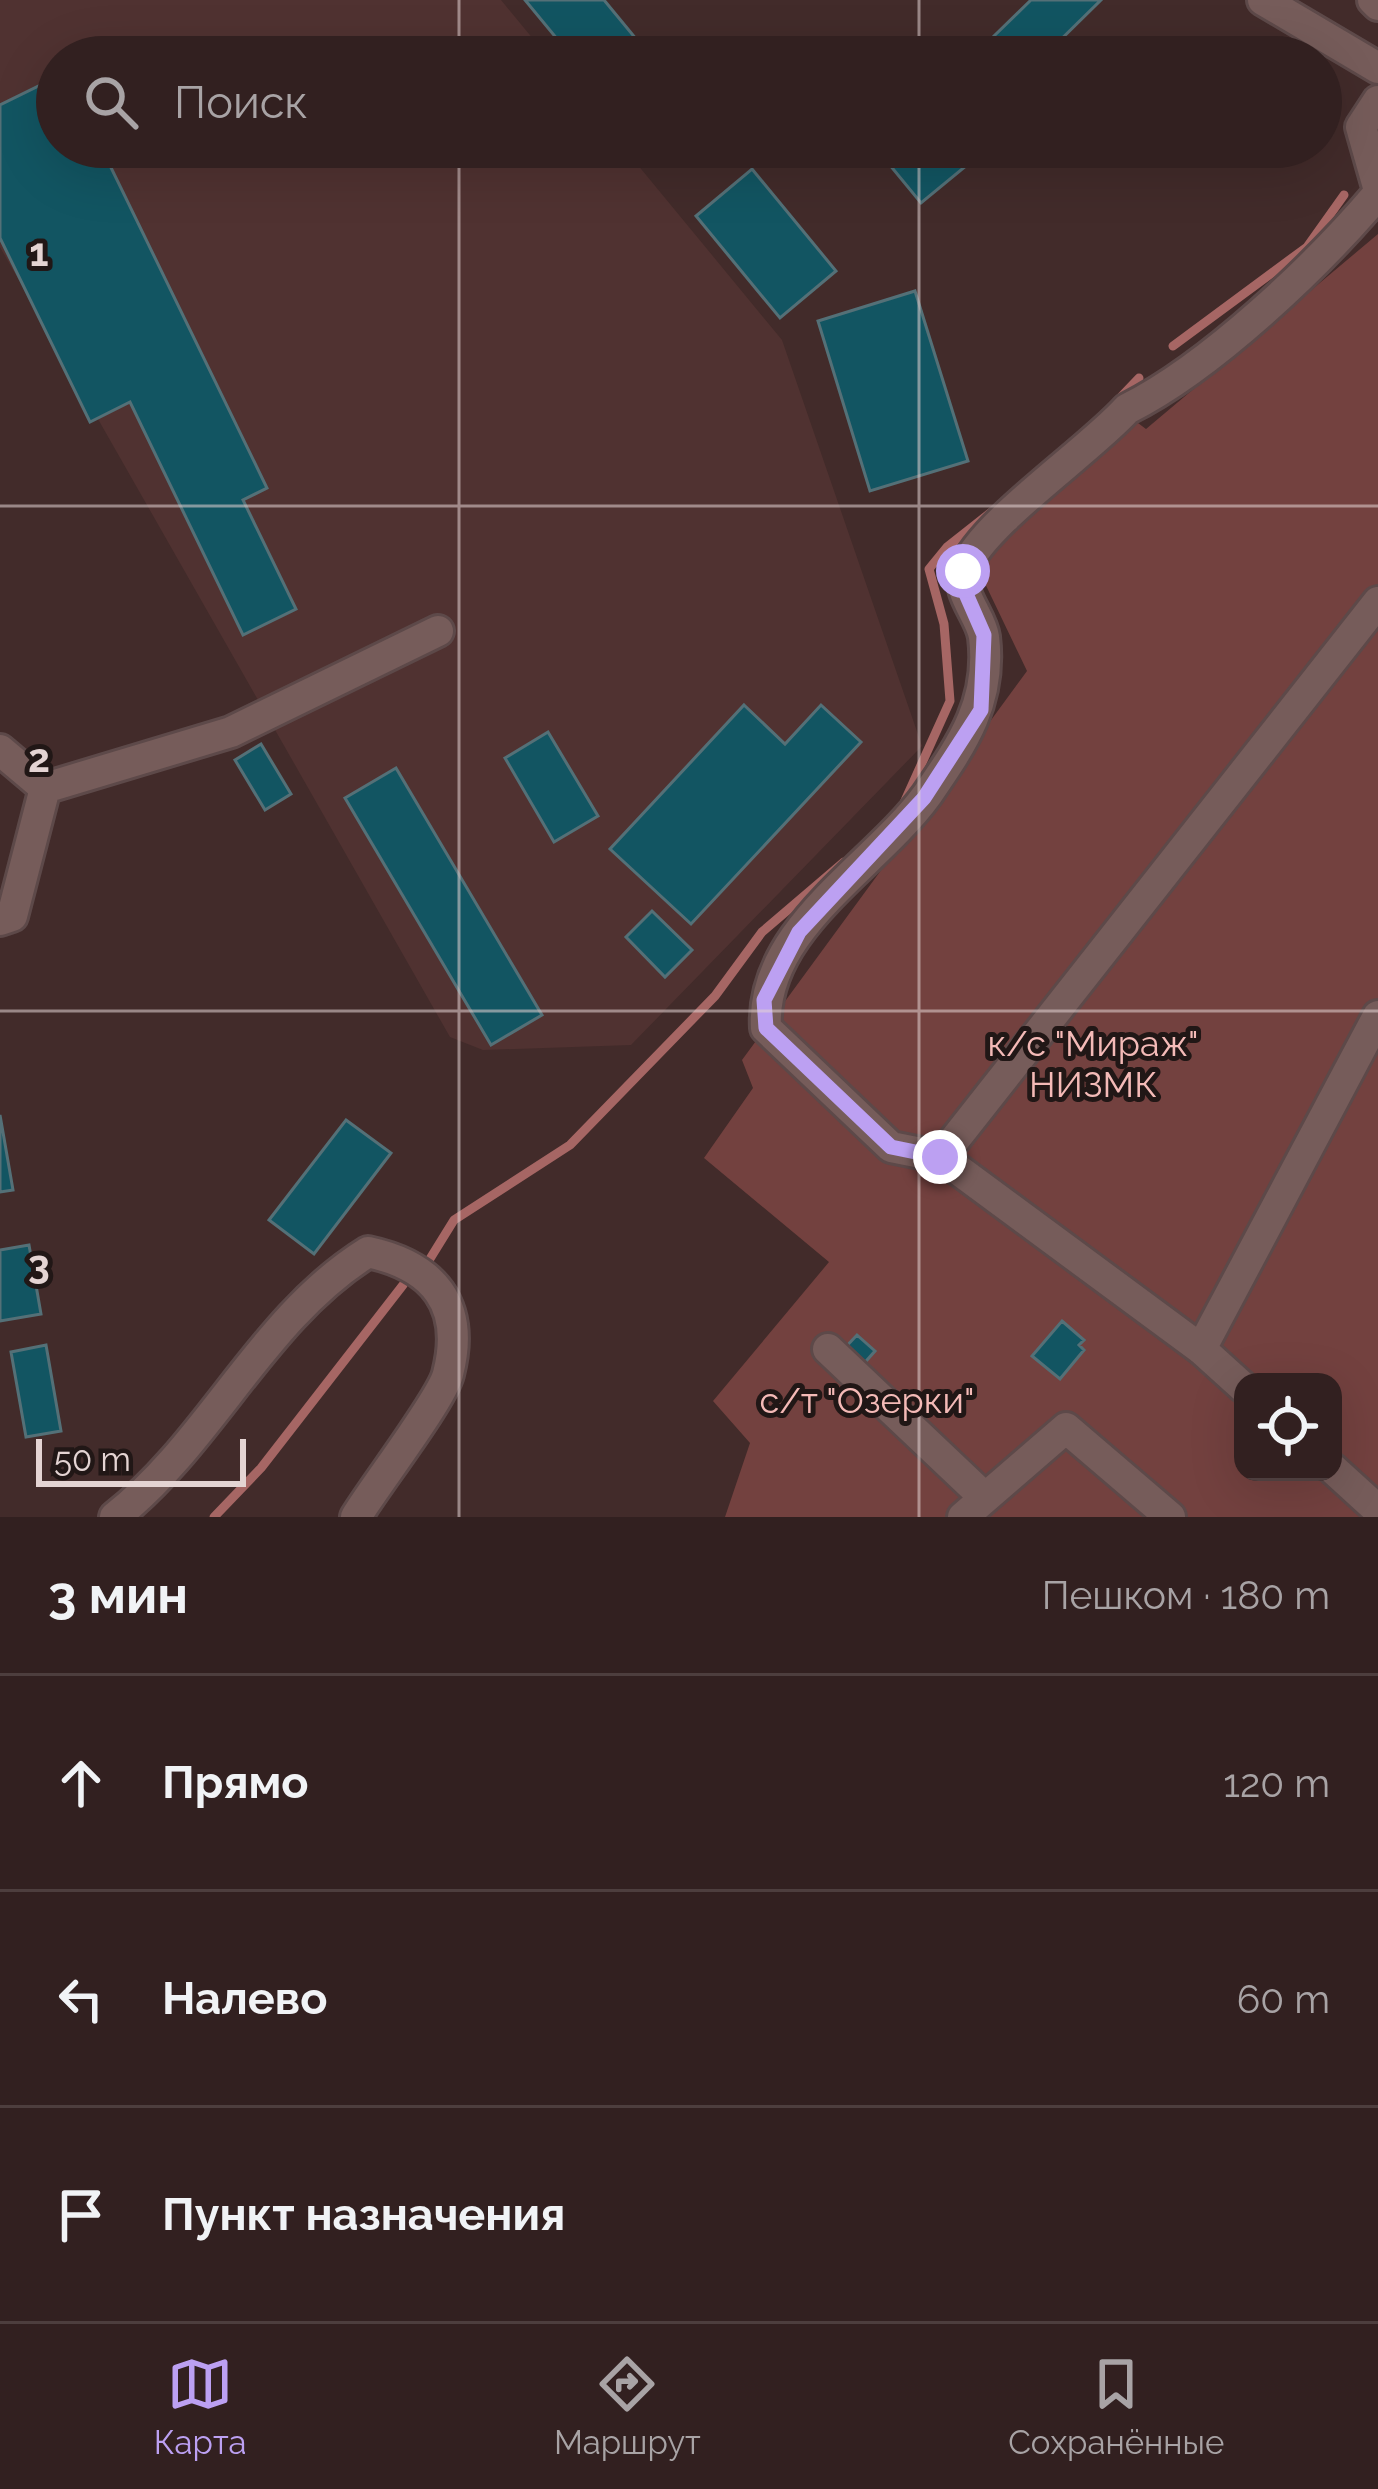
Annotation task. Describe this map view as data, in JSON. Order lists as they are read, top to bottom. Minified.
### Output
{"parks":["к/с \"Мираж\" НИЗМК","с/т \"Озерки\""],"scale_bar":"50 m","page":{"search":"Поиск","scale":"50 m","heading":["3 мин","Пешком · 180 m"],"list":[["Прямо","120 m"],["Налево","60 m"],"Пункт назначения"],"nav":["Карта","Маршрут","Сохранённые"]},"grid":{"rows":["1","2","3"]}}
